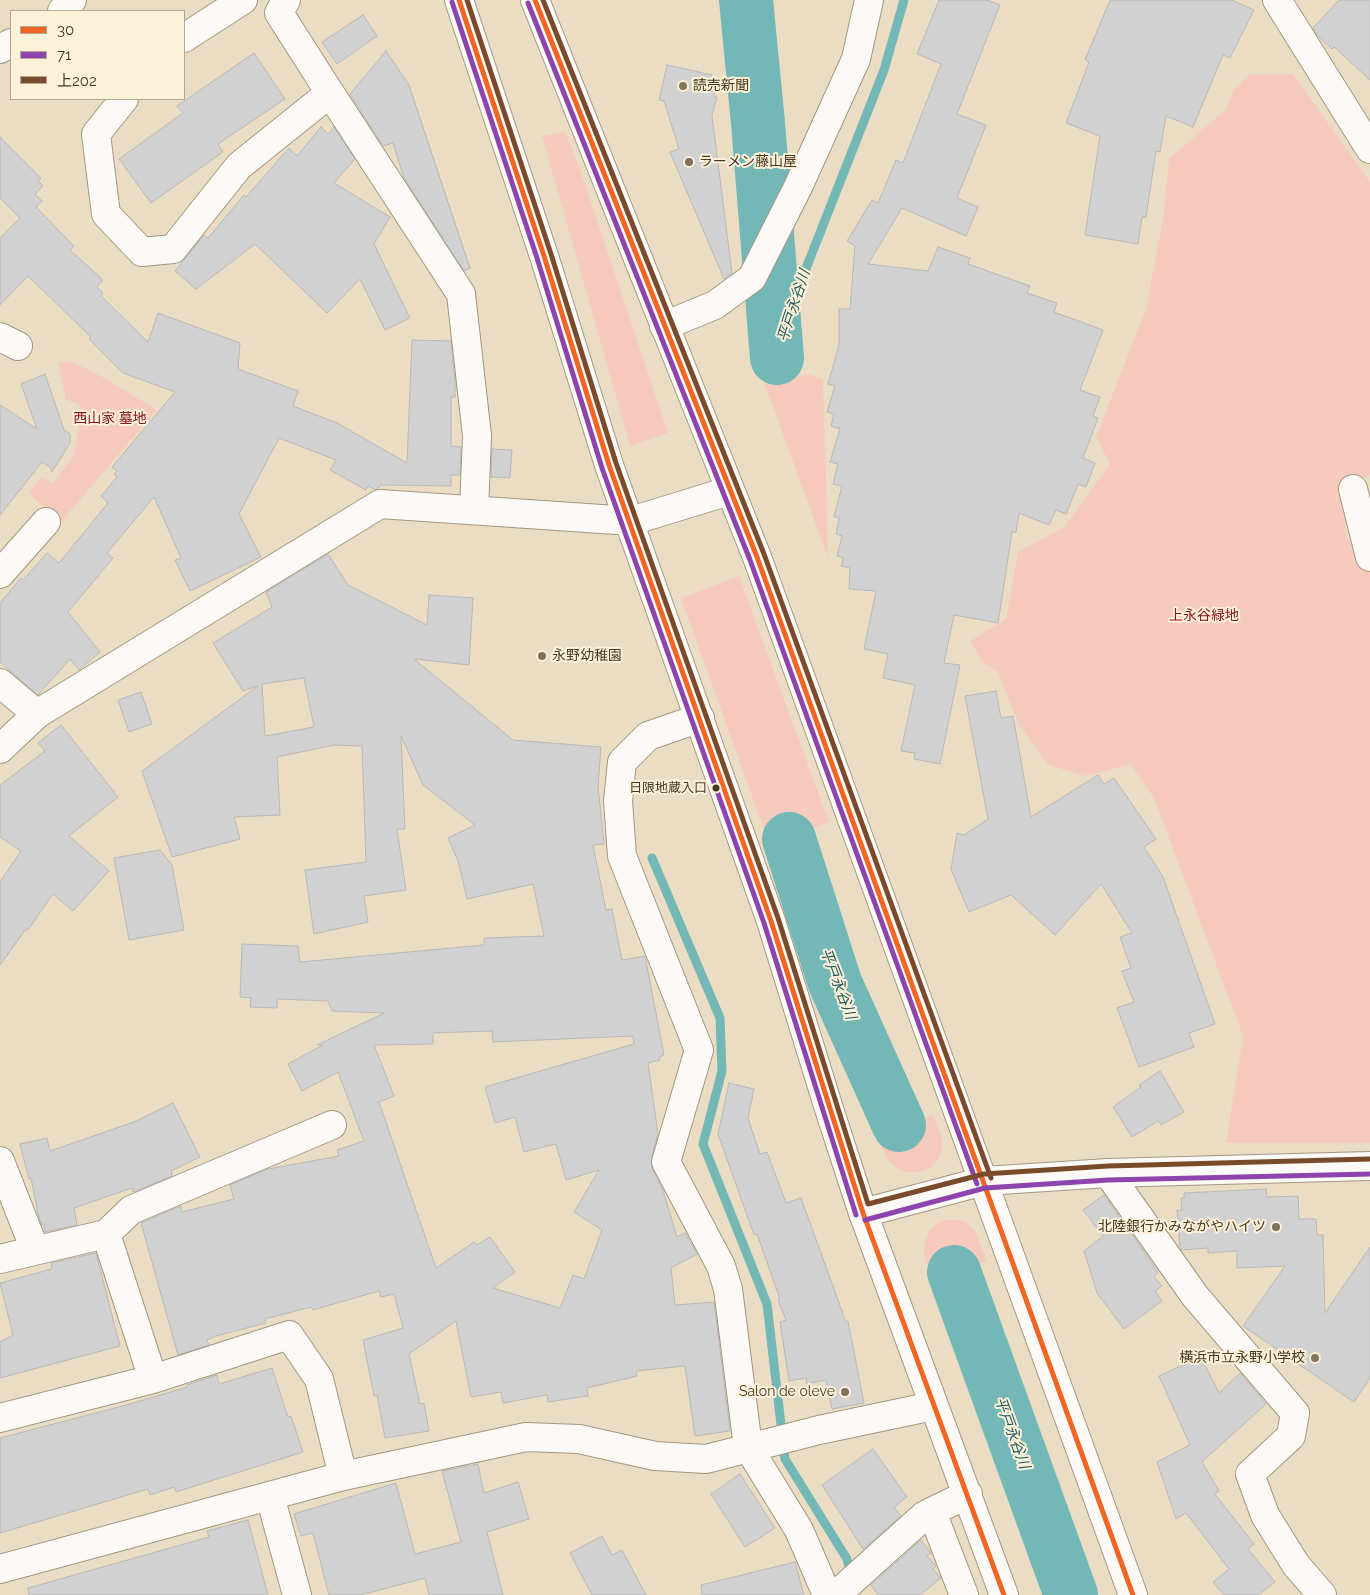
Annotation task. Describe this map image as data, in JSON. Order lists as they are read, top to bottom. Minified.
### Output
{"water":["平戸永谷川"],"parks":["西山家 墓地","上永谷緑地"],"places":["読売新聞","ラーメン藤山屋","永野幼稚園","日限地蔵入口","北陸銀行かみながやハイツ","横浜市立永野小学校","Salon de oleve"],"lines":["transit line 30","transit line 上202","transit line 71"],"legend":["30","71","上202"]}
